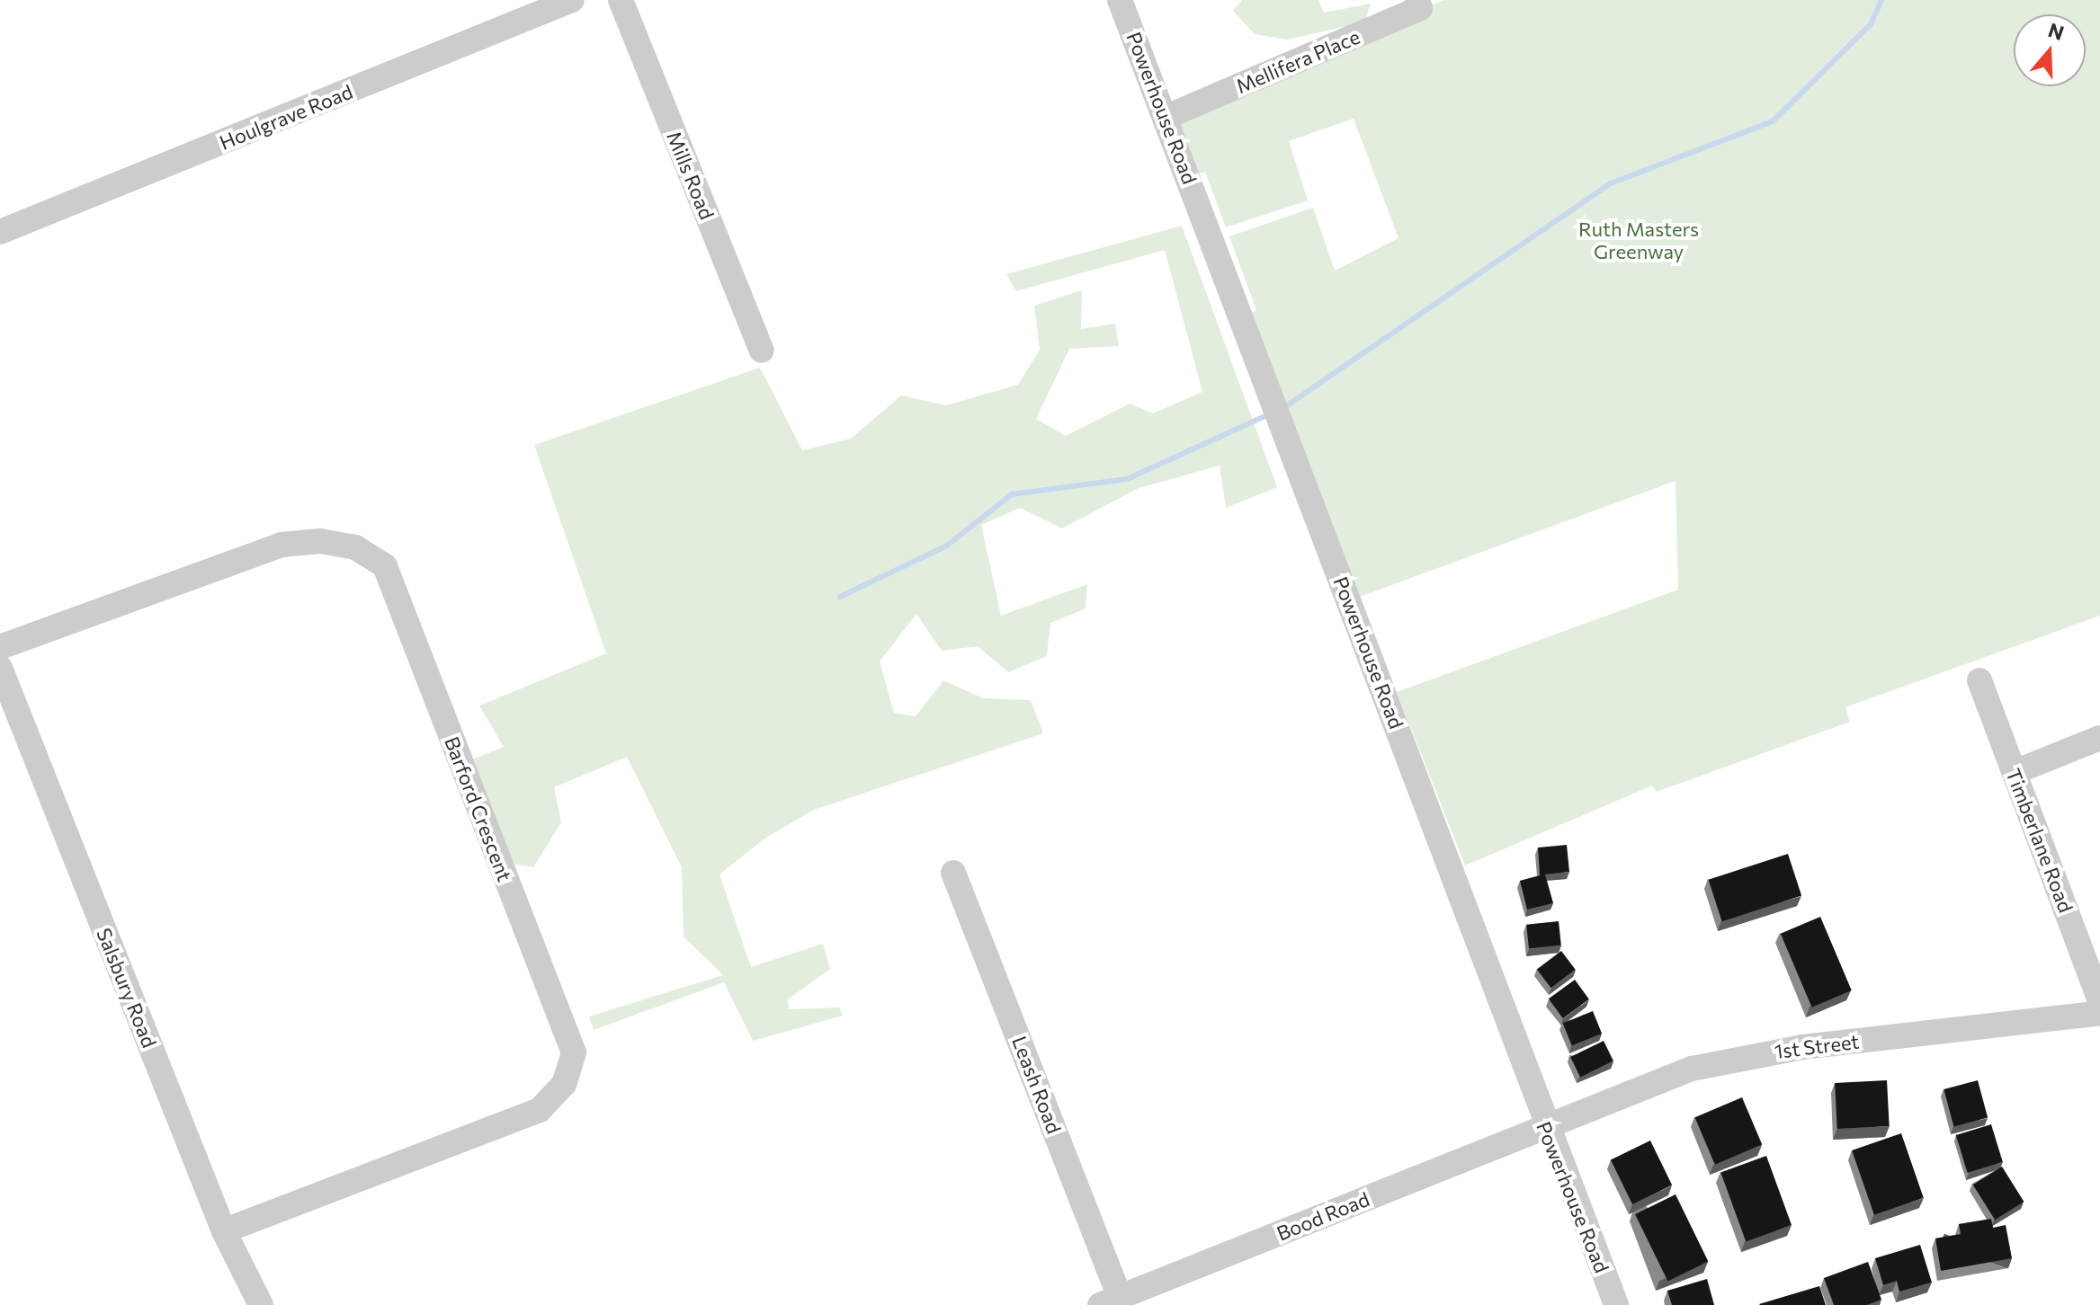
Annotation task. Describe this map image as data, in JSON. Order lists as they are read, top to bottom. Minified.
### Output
{"streets":{"street":["Mellifera Place","Powerhouse Road","Houlgrave Road","Mills Road","Barford Crescent","Timberlane Road","Salsbury Road","1st Street","Leash Road","Bood Road"]},"crossings":[["Mellifera Place","Powerhouse Road"],["Powerhouse Road","1st Street"],["Powerhouse Road","Bood Road"],["Barford Crescent","Salsbury Road"],["1st Street","Bood Road"],["Leash Road","Bood Road"]],"parks":["Ruth Masters Greenway"],"north":"top"}
